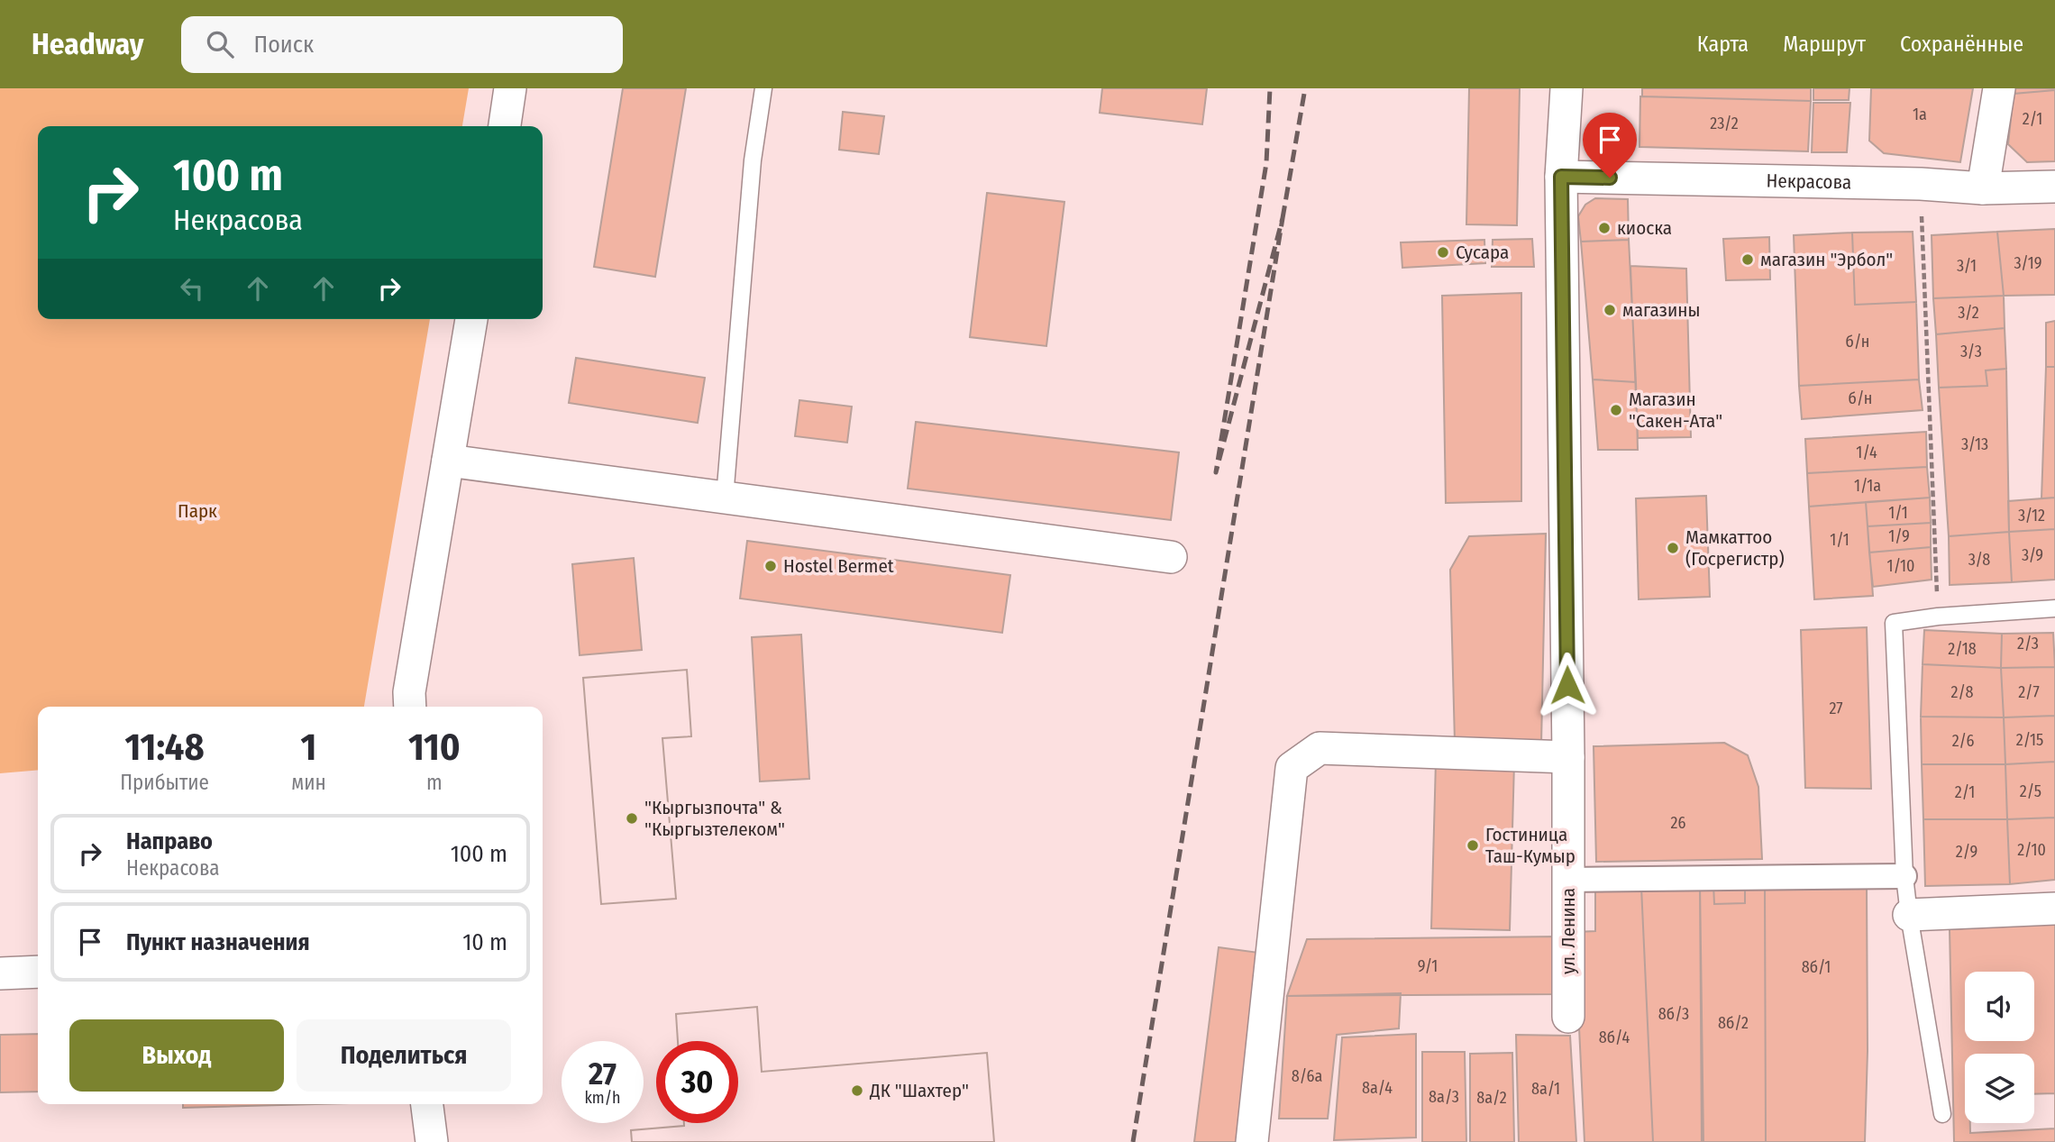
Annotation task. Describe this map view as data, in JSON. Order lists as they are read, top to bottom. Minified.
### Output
{"streets":{"street":["Некрасова","ул. Ленина"]},"crossings":[["Некрасова","ул. Ленина"]],"parks":["Парк"],"places":["киоска","Сусара","магазин \"Эрбол\"","магазины","Магазин \"Сакен-Ата\"","Мамкаттоо (Госрегистр)","Hostel Bermet","\"Кыргызпочта\" & \"Кыргызтелеком\"","Гостиница Таш-Кумыр","ДК \"Шахтер\""],"house_numbers":["1а","2/1","23/2","3/19","3/1","3/2","б/н","3/3","б/н","3/13","1/4","1/1а","1/1","3/12","1/9","1/1","3/9","3/8","1/10","2/3","2/18","2/8","2/7","27","2/15","2/6","2/5","2/1","26","2/10","2/9","9/1","8б/1","8б/3","8б/2","8б/4","8/6а","8а/4","8а/1","8а/3","8а/2"],"page":{"header":"Headway","search":"Поиск","nav":["Карта","Маршрут","Сохранённые"],"turn":["100 m","Некрасова"],"eta":["11:48","Прибытие","1","мин","110","m"],"list":[{"name":"Направо","note":"Некрасова","value":"100 m"},{"name":"Пункт назначения","value":"10 m"}],"buttons":["Выход","Поделиться"],"speed":"27 km/h","limit":"30"}}
